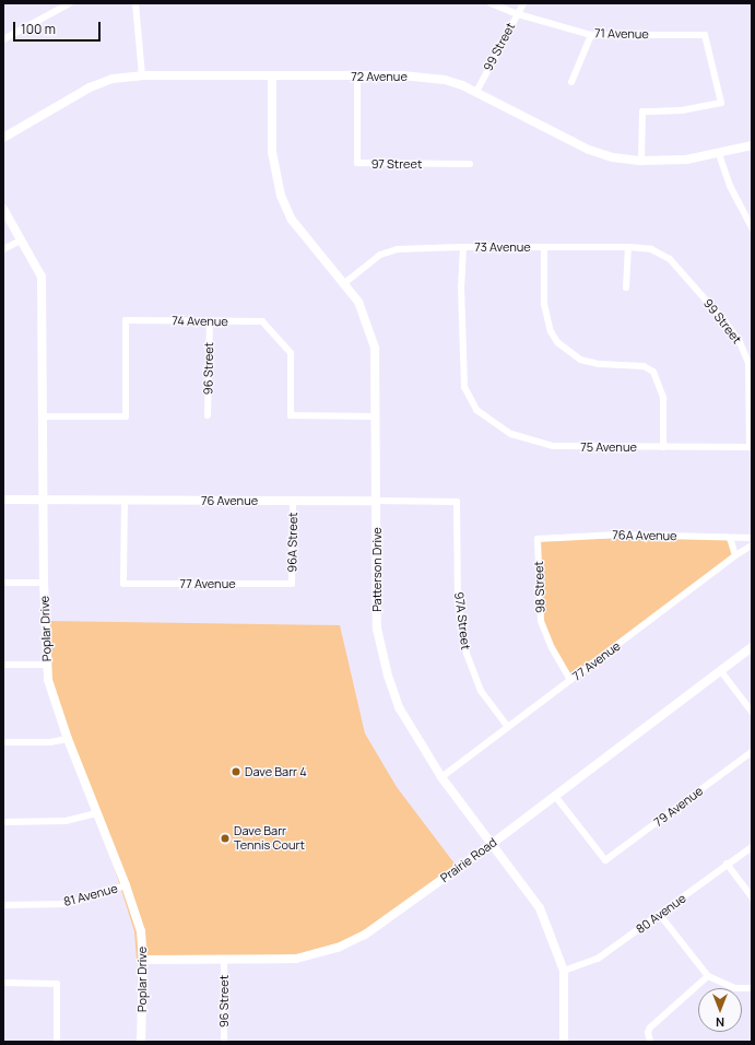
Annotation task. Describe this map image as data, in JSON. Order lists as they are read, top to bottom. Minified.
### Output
{"streets":{"street":["71 Avenue","99 Street","72 Avenue","97 Street","73 Avenue","74 Avenue","96 Street","75 Avenue","76 Avenue","76A Avenue","96A Street","Patterson Drive","77 Avenue","98 Street","97A Street","Poplar Drive","79 Avenue","Prairie Road","81 Avenue","80 Avenue"]},"crossings":[["71 Avenue","99 Street"],["71 Avenue","72 Avenue"],["99 Street","72 Avenue"],["99 Street","73 Avenue"],["99 Street","75 Avenue"],["72 Avenue","97 Street"],["72 Avenue","Patterson Drive"],["73 Avenue","75 Avenue"],["73 Avenue","Patterson Drive"],["74 Avenue","96 Street"],["74 Avenue","Patterson Drive"],["74 Avenue","Poplar Drive"],["96 Street","Prairie Road"],["76 Avenue","96A Street"],["76 Avenue","Patterson Drive"],["76 Avenue","77 Avenue"],["76 Avenue","97A Street"],["76 Avenue","Poplar Drive"],["76A Avenue","98 Street"],["96A Street","77 Avenue"],["Patterson Drive","77 Avenue"],["Patterson Drive","Prairie Road"],["Patterson Drive","80 Avenue"],["77 Avenue","98 Street"],["77 Avenue","97A Street"],["Poplar Drive","Prairie Road"],["Poplar Drive","81 Avenue"],["79 Avenue","Prairie Road"]],"places":["Dave Barr 4","Dave Barr Tennis Court"],"scale_bar":"100 m","north":"bottom"}
